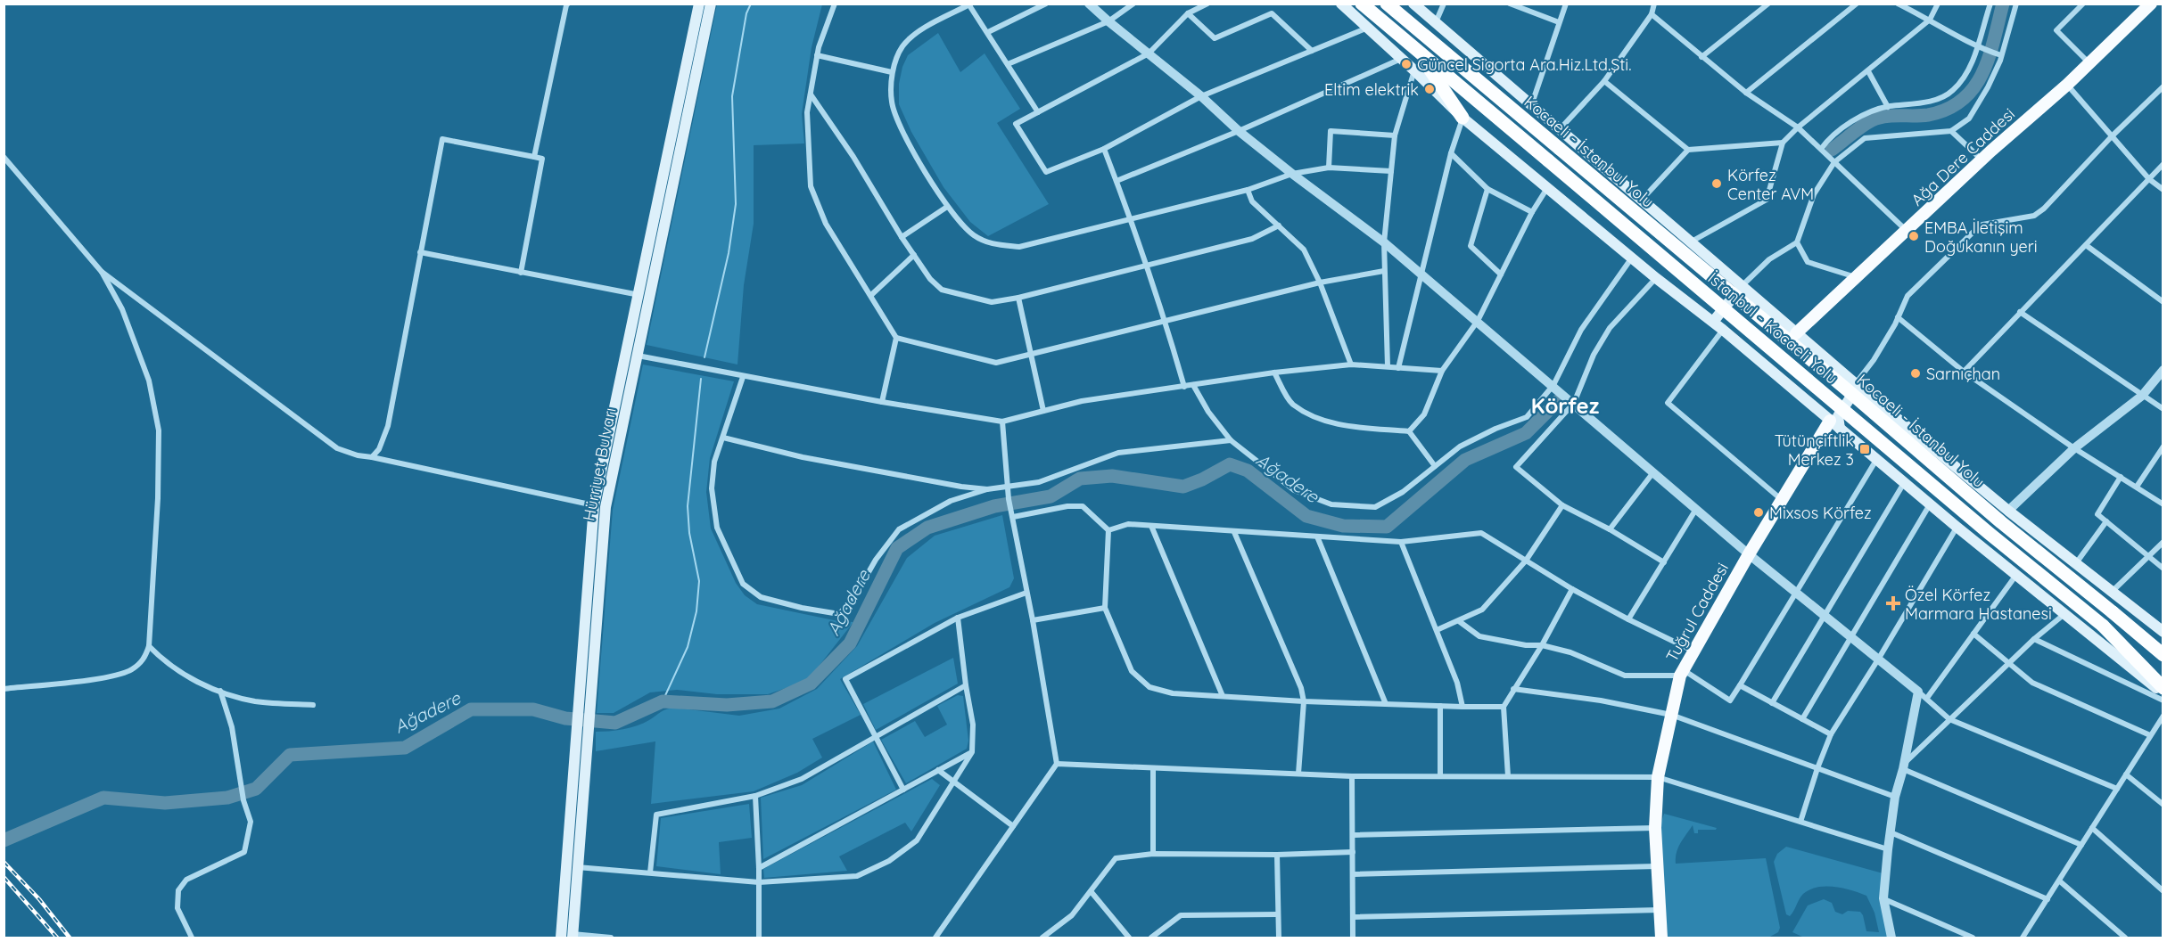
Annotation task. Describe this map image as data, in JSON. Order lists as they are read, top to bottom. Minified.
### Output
{"streets":{"highway":["Kocaeli - İstanbul Yolu","İstanbul - Kocaeli Yolu"],"main road":["Ağa Dere Caddesi","Hürriyet Bulvarı","Tuğrul Caddesi"]},"districts":["Körfez"],"water":["Ağadere"],"places":{"other":["Güncel Sigorta Ara.Hiz.Ltd.Şti.","Eltim elektrik","Körfez Center AVM","EMBA İletişim Doğukanın yeri","Sarnıçhan","Mixsos Körfez"],"transit":["Tütünçiftlik Merkez 3"],"health":["Özel Körfez Marmara Hastanesi"]}}
